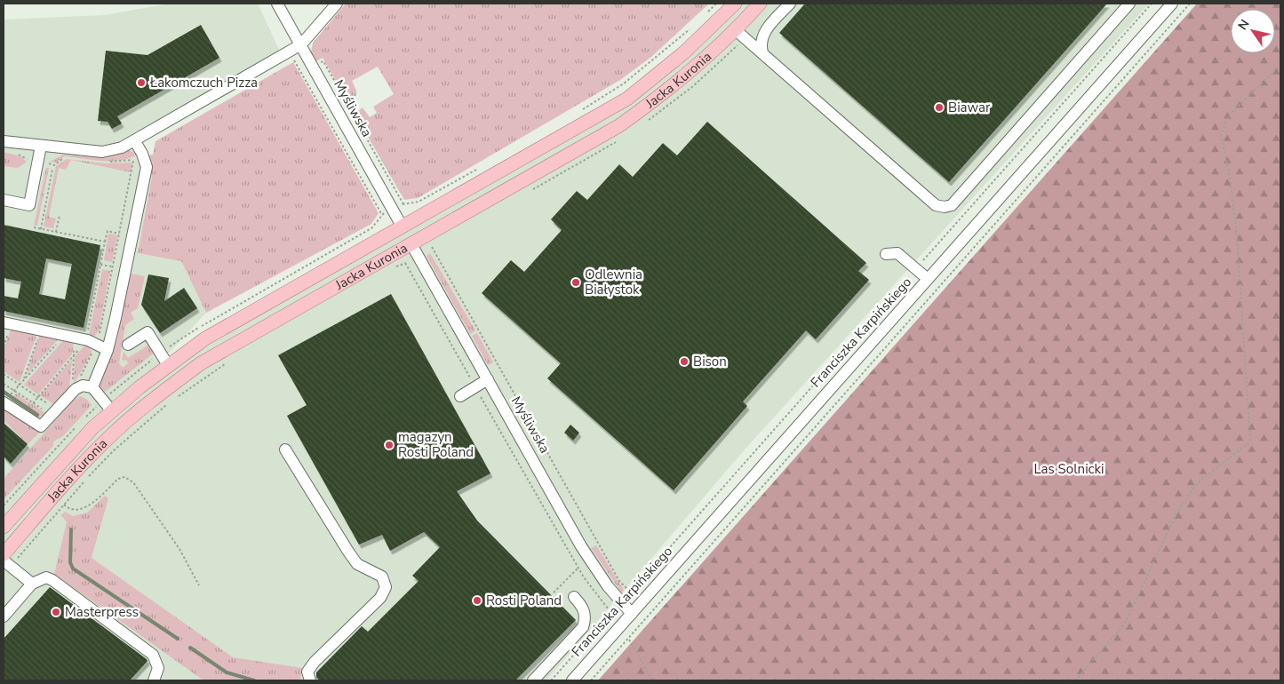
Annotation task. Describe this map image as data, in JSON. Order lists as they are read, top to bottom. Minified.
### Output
{"streets":{"main road":["Jacka Kuronia"],"street":["Myśliwska","Franciszka Karpińskiego"]},"crossings":[["Jacka Kuronia","Myśliwska"],["Myśliwska","Franciszka Karpińskiego"]],"parks":["Las Solnicki"],"places":["Łakomczuch Pizza","Biawar","Odlewnia Białystok","Bison","magazyn Rosti Poland","Rosti Poland","Masterpress"],"north":"top left"}
